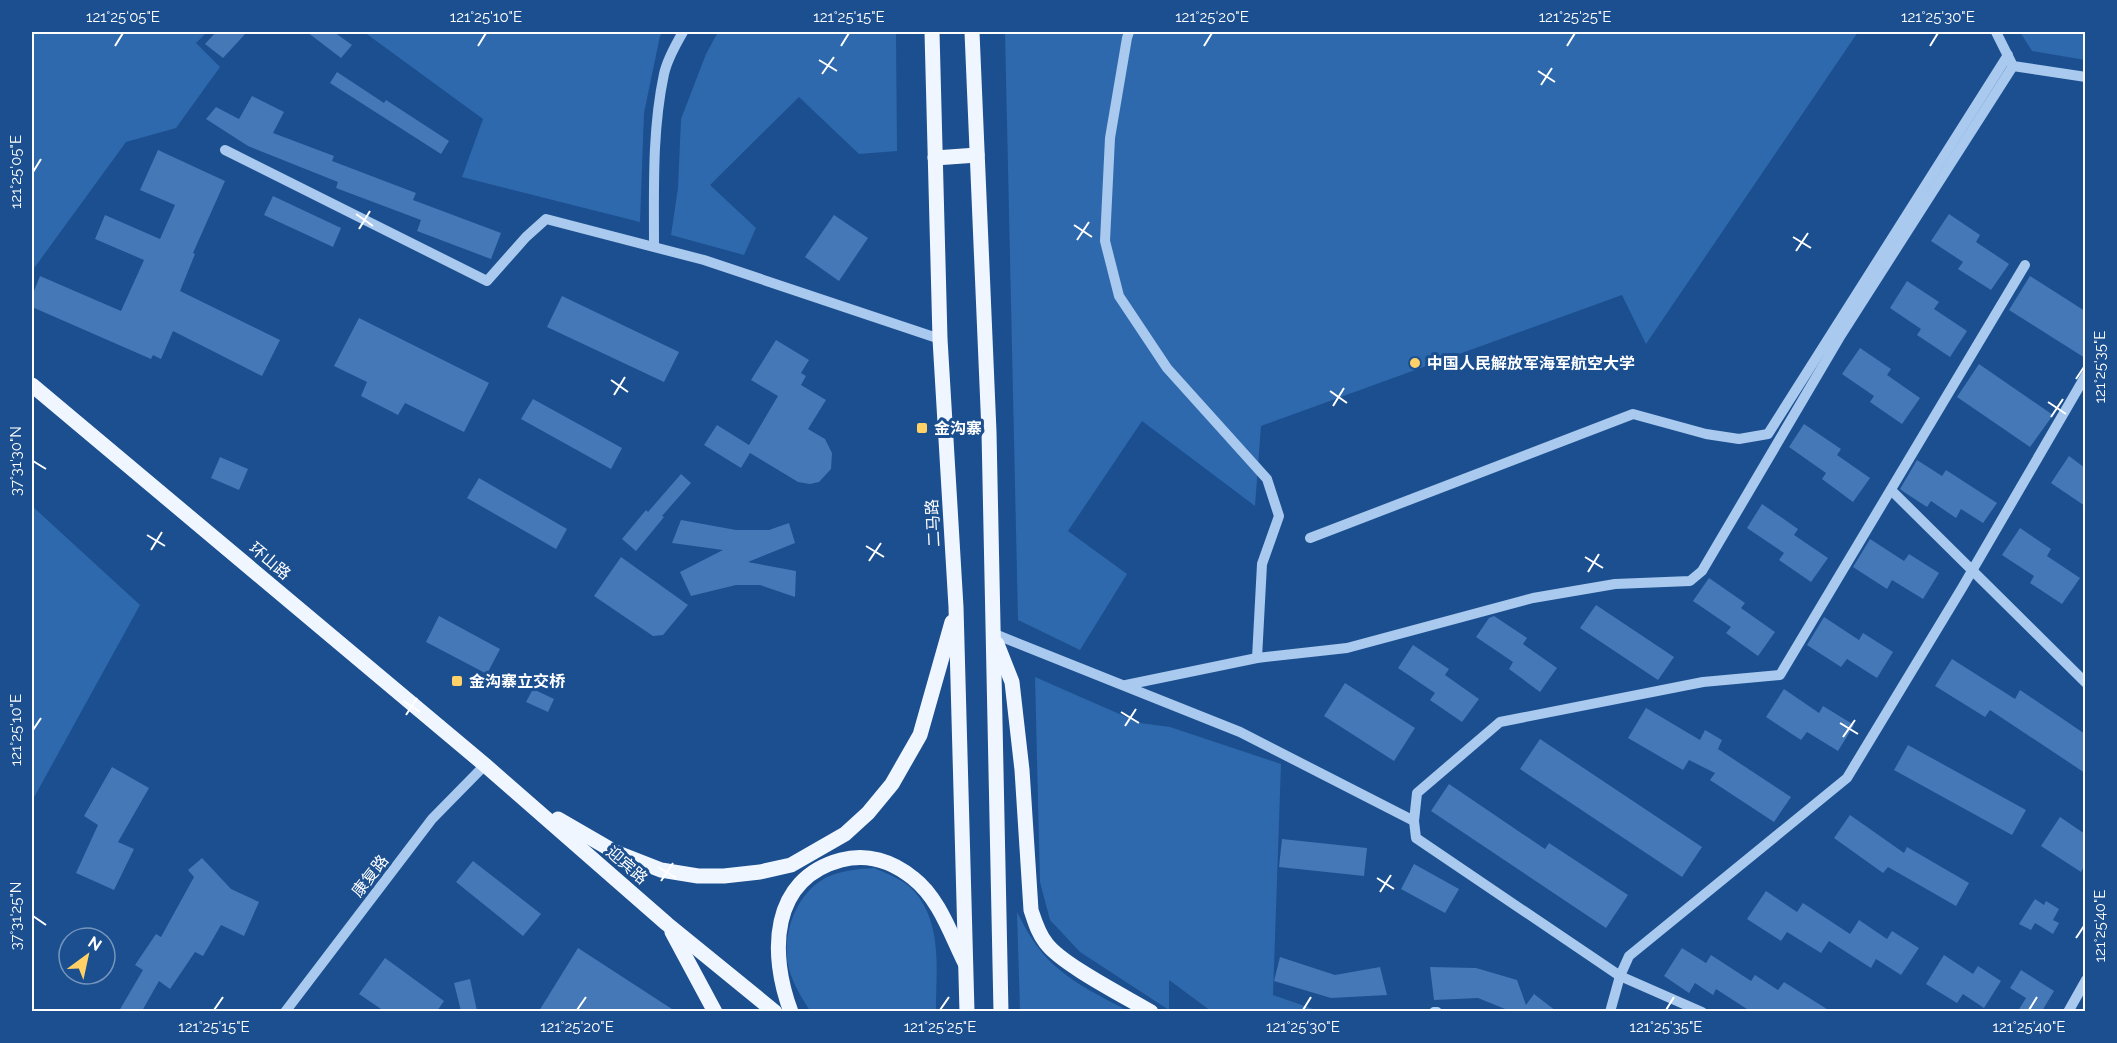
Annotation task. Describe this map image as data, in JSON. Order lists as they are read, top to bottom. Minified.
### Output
{"streets":{"main road":["二马路","环山路","迎宾路"],"street":["康复路"]},"crossings":[["环山路","迎宾路"],["环山路","康复路"],["迎宾路","康复路"]],"places":{"other":["中国人民解放军海军航空大学"],"transit":["金沟寨","金沟寨立交桥"]},"north":"top right","coordinates":["121°25'05\"E","121°25'10\"E","121°25'15\"E","121°25'20\"E","121°25'25\"E","121°25'30\"E","121°25'35\"E","37°31'30\"N","37°31'25\"N","121°25'40\"E"]}
